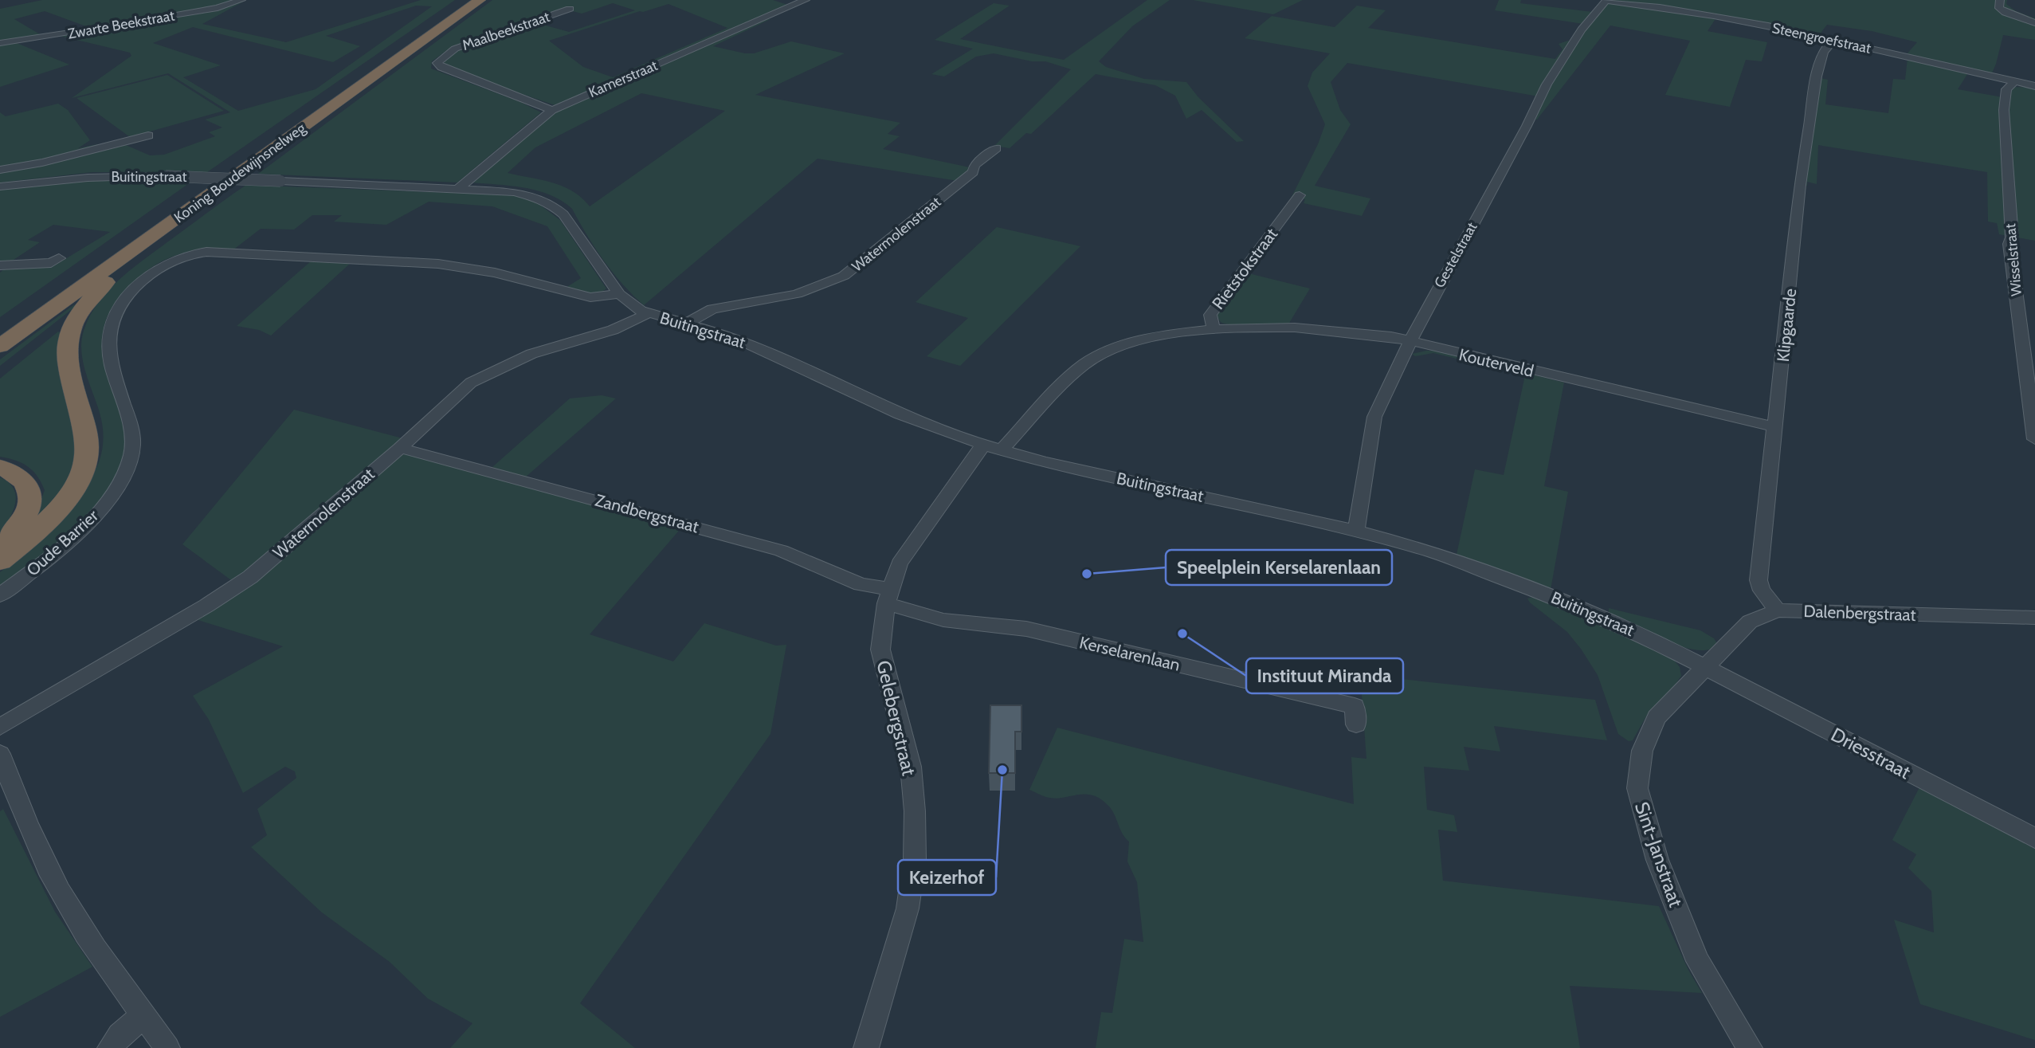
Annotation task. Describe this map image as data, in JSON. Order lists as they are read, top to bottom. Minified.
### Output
{"streets":{"highway":["Koning Boudewijnsnelweg"],"street":["Zwarte Beekstraat","Maalbeekstraat","Steengroefstraat","Kamerstraat","Buitingstraat","Watermolenstraat","Gestelstraat","Wisselstraat","Rietstokstraat","Klipgaarde","Kouterveld","Zandbergstraat","Oude Barrier","Dalenbergstraat","Kerselarenlaan","Gelebergstraat","Driesstraat","Sint-Janstraat"]},"crossings":[["Maalbeekstraat","Kamerstraat"],["Steengroefstraat","Gestelstraat"],["Steengroefstraat","Wisselstraat"],["Steengroefstraat","Klipgaarde"],["Kamerstraat","Buitingstraat"],["Buitingstraat","Watermolenstraat"],["Buitingstraat","Gestelstraat"],["Buitingstraat","Rietstokstraat"],["Buitingstraat","Oude Barrier"],["Buitingstraat","Dalenbergstraat"],["Buitingstraat","Gelebergstraat"],["Buitingstraat","Driesstraat"],["Buitingstraat","Sint-Janstraat"],["Watermolenstraat","Zandbergstraat"],["Gestelstraat","Kouterveld"],["Rietstokstraat","Kouterveld"],["Klipgaarde","Kouterveld"],["Klipgaarde","Dalenbergstraat"],["Zandbergstraat","Kerselarenlaan"],["Zandbergstraat","Gelebergstraat"],["Dalenbergstraat","Driesstraat"],["Dalenbergstraat","Sint-Janstraat"],["Kerselarenlaan","Gelebergstraat"],["Driesstraat","Sint-Janstraat"]],"places":["Speelplein Kerselarenlaan","Instituut Miranda","Keizerhof"]}
